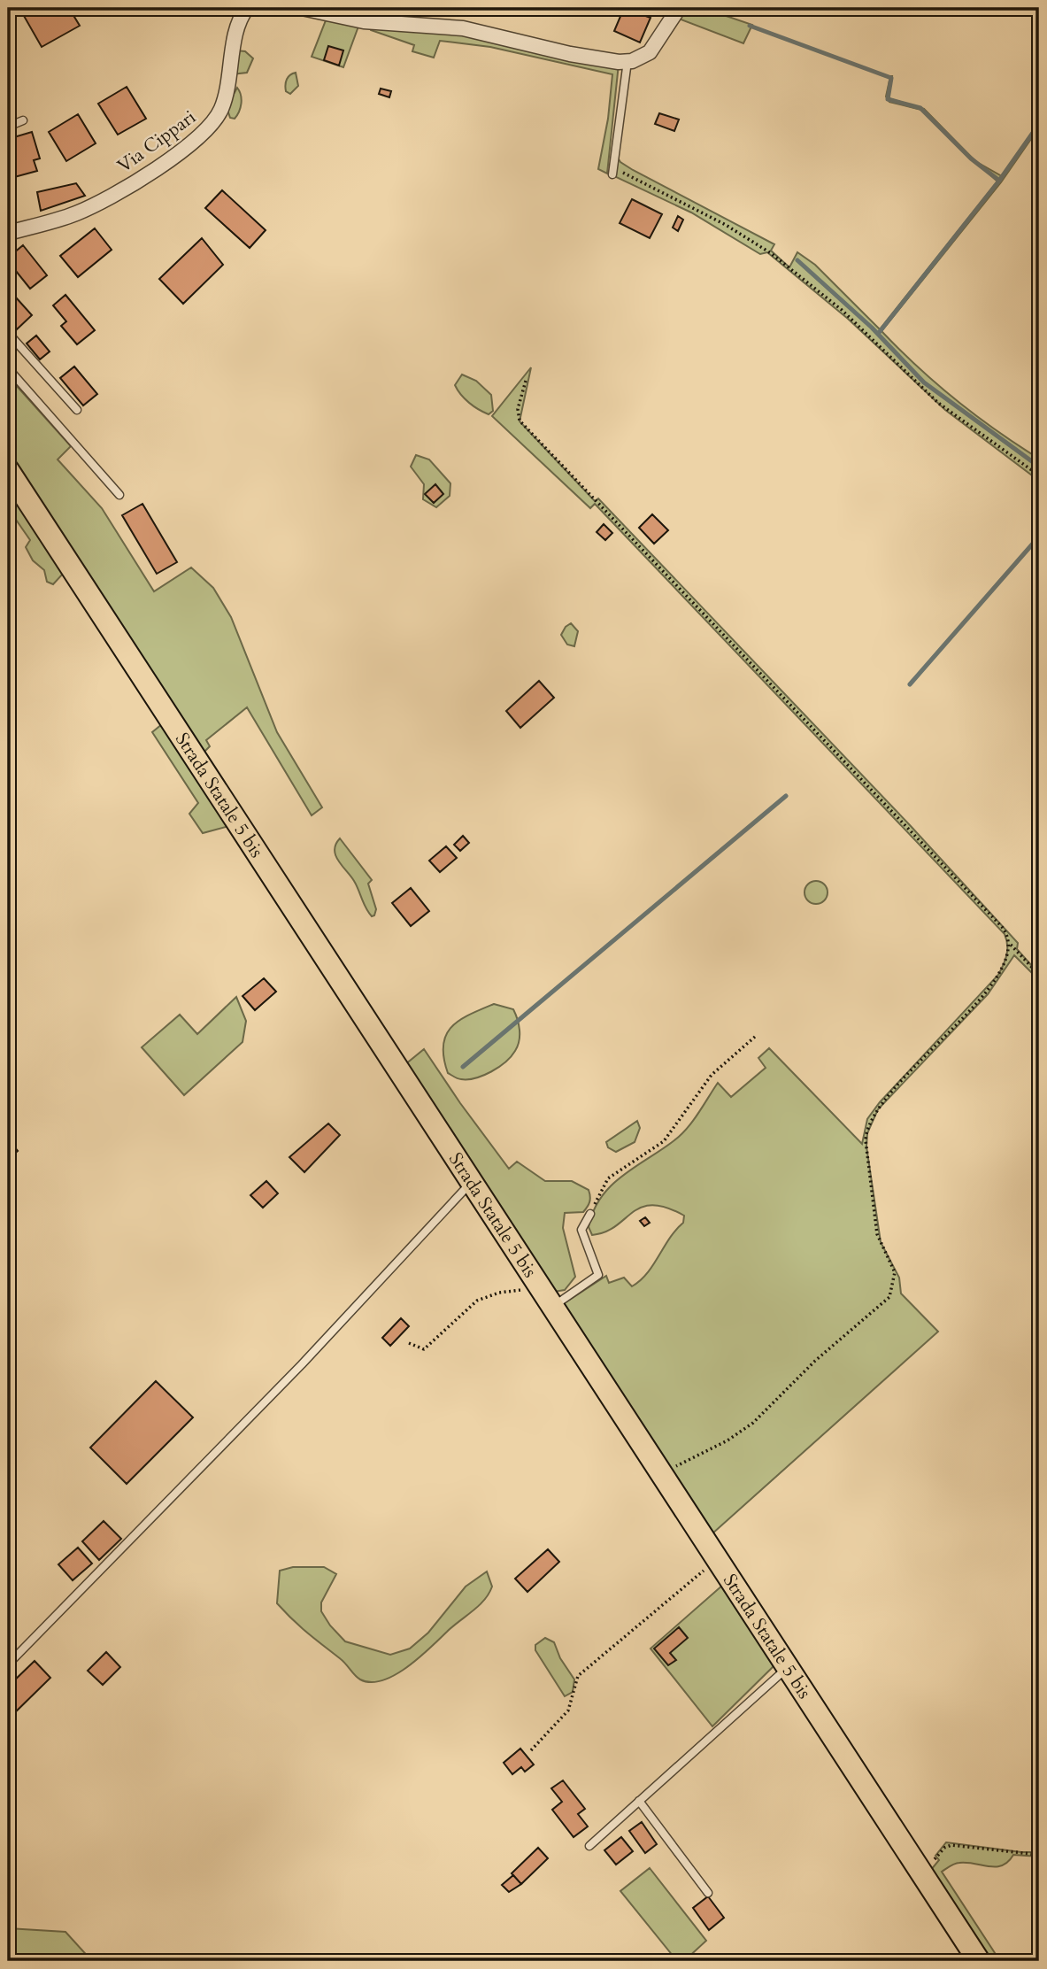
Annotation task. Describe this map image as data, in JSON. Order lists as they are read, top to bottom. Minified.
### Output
{"streets":{"main road":["Strada Statale 5 bis"],"street":["Via Cippari"]}}
